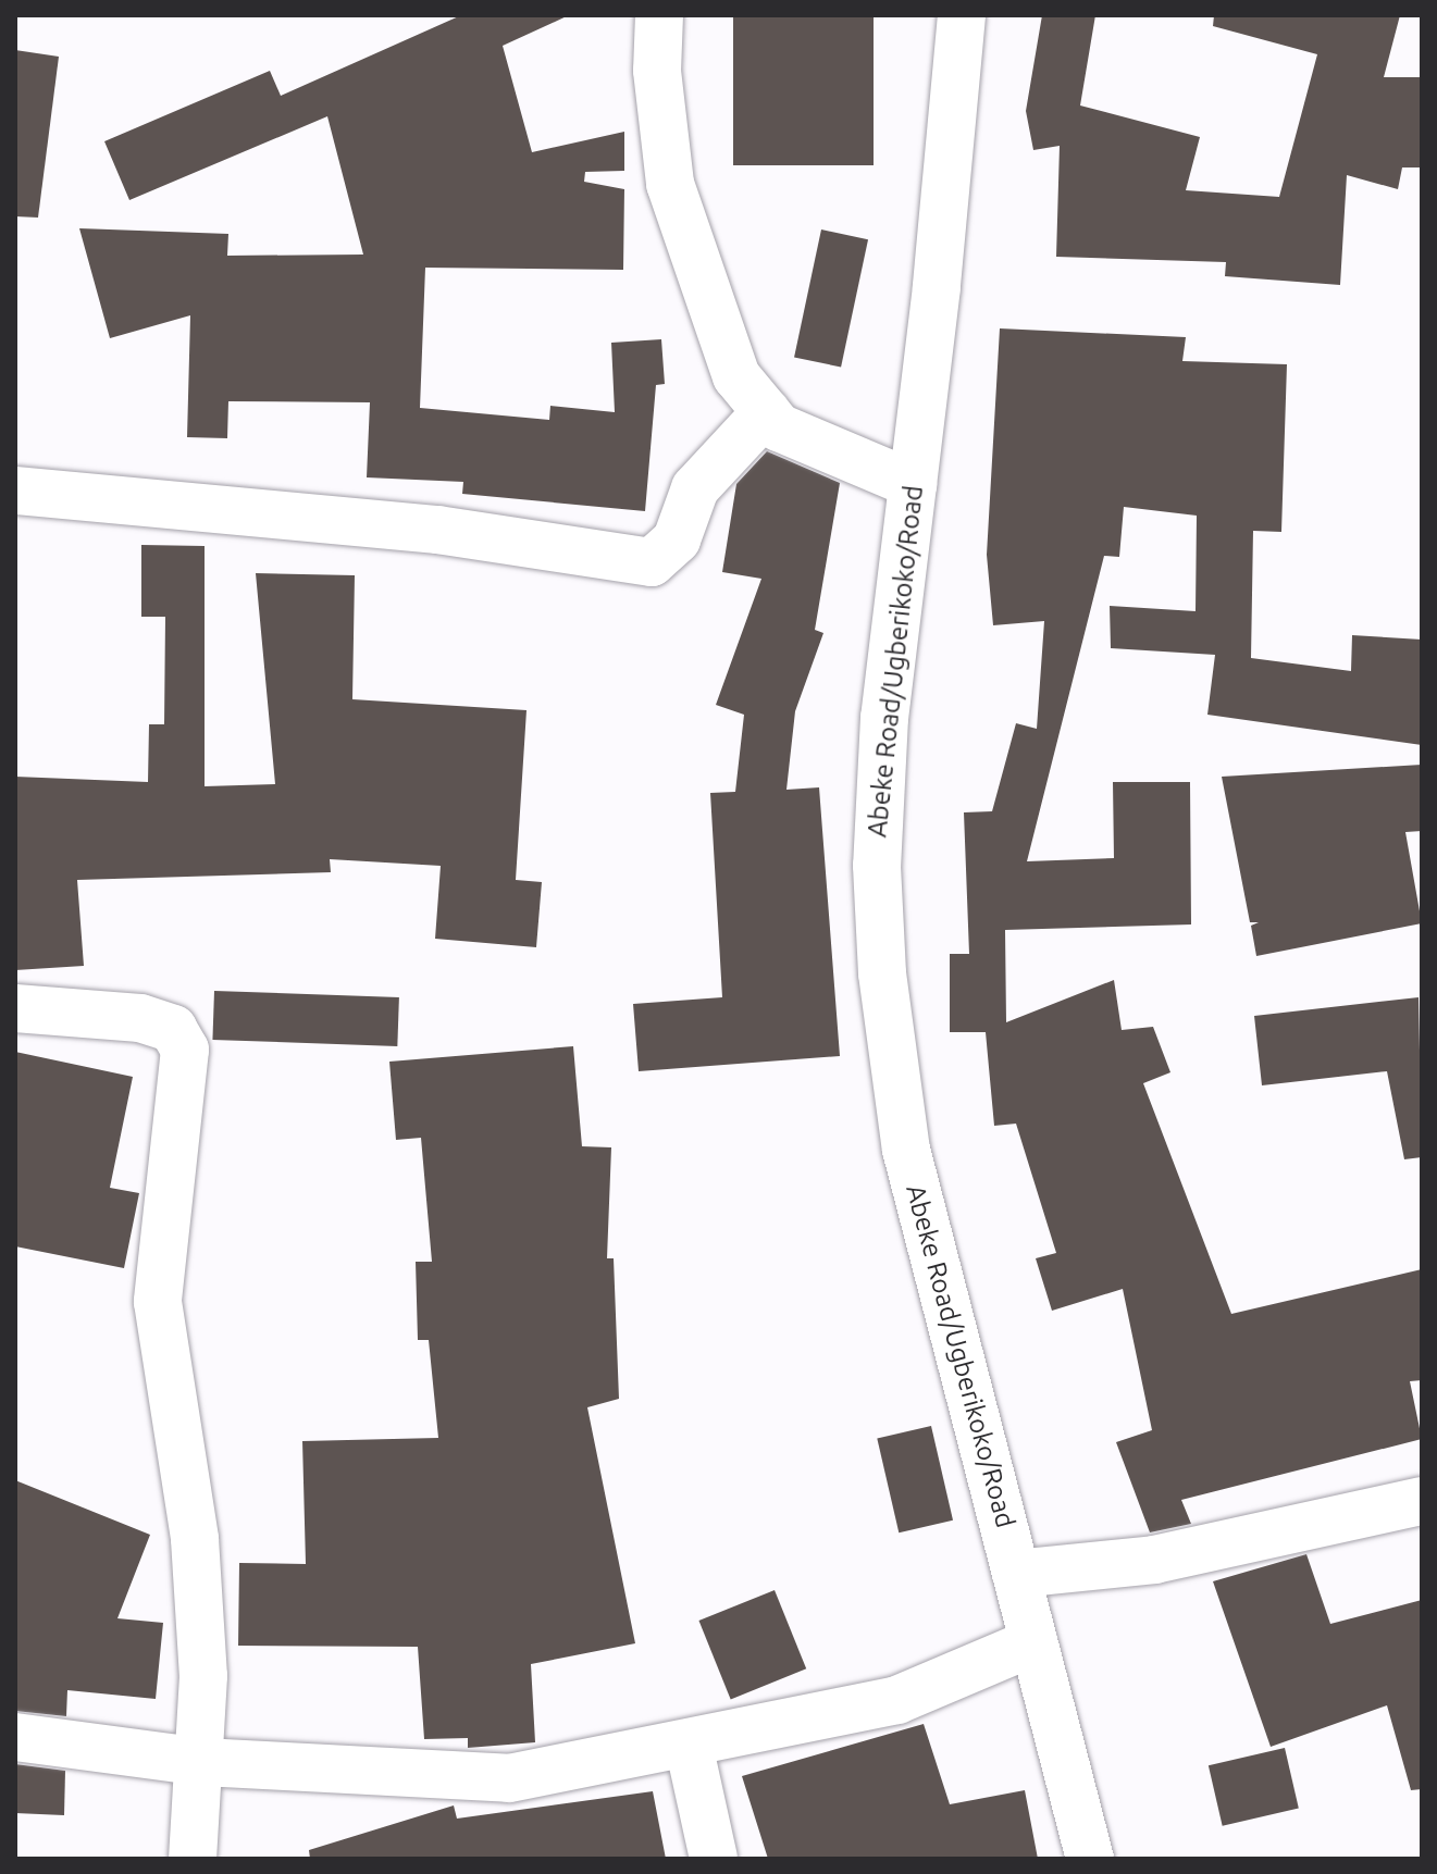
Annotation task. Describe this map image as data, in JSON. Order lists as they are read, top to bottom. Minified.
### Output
{"streets":{"street":["Abeke Road/Ugberikoko/Road"]}}
